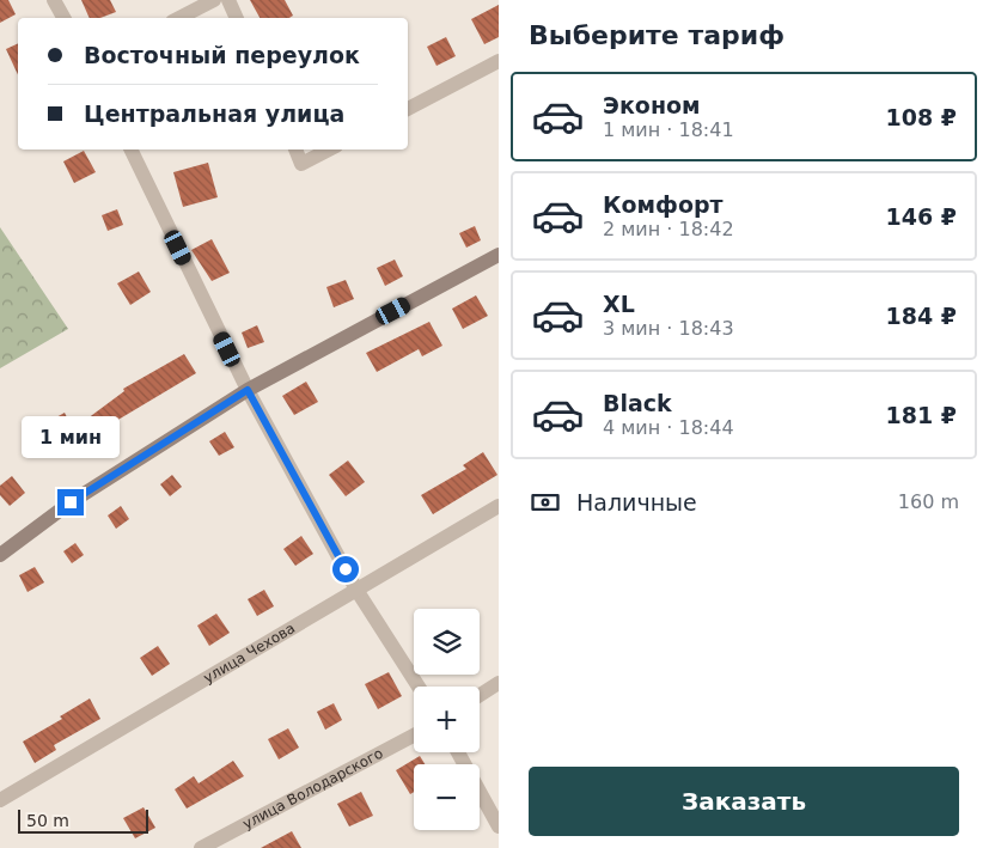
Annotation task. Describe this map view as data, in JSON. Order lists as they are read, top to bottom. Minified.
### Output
{"streets":{"street":["улица Чехова","улица Володарского"]},"scale_bar":"50 m","page":{"heading":"Выберите тариф","banner":["Восточный переулок","Центральная улица"],"list":[{"name":"Эконом","note":"1 мин · 18:41","value":"108 ₽"},{"name":"Комфорт","note":"2 мин · 18:42","value":"146 ₽"},{"name":"XL","note":"3 мин · 18:43","value":"184 ₽"},{"name":"Black","note":"4 мин · 18:44","value":"181 ₽"}],"bubble":"1 мин","pay":["Наличные","160 m"],"map_buttons":["+","−"],"buttons":"Заказать","scale":"50 m"}}
